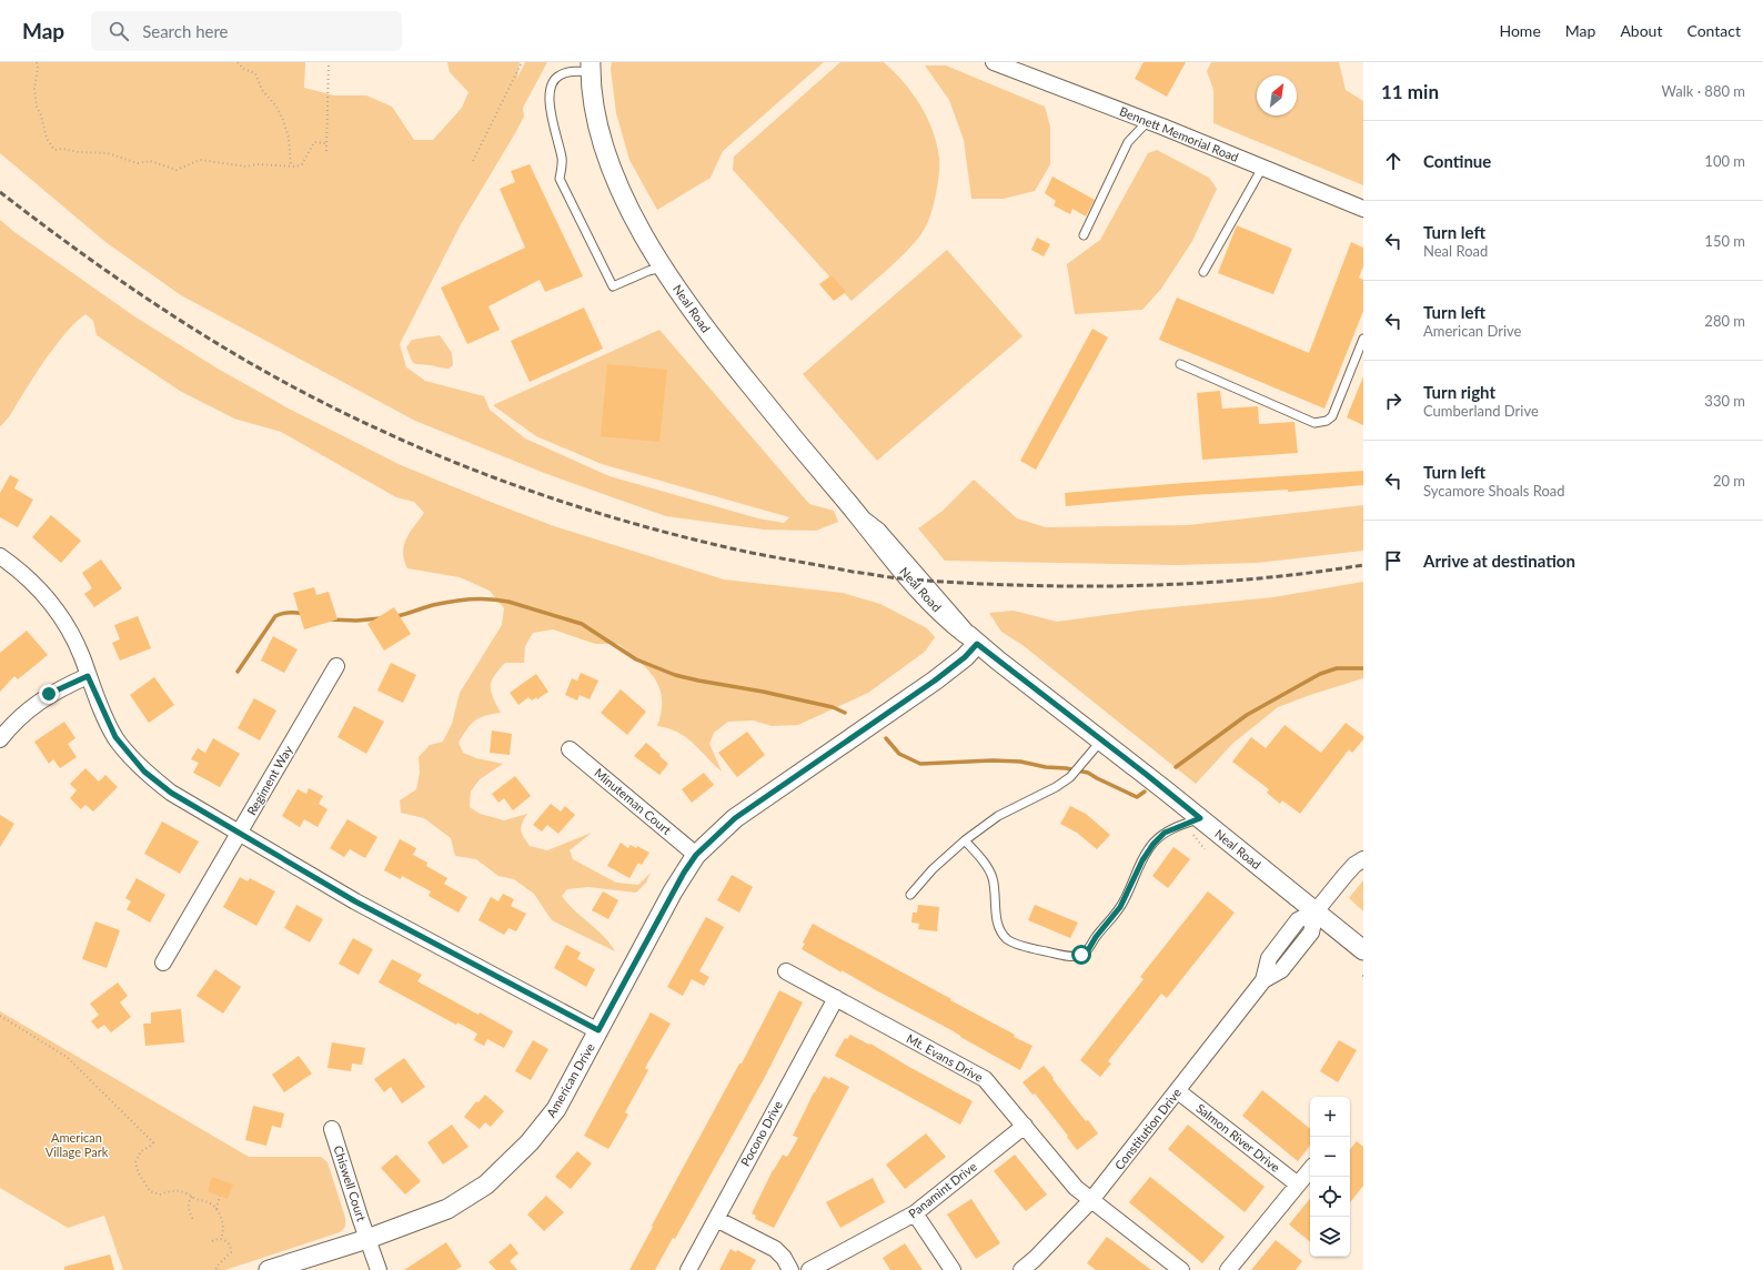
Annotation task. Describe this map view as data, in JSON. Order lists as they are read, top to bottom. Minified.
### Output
{"streets":{"street":["Bennett Memorial Road","Neal Road","Regiment Way","Minuteman Court","Mt. Evans Drive","American Drive","Constitution Drive","Pocono Drive","Salmon River Drive","Chiswell Court","Panamint Drive"]},"crossings":[["Neal Road","American Drive"],["Neal Road","Constitution Drive"],["Minuteman Court","American Drive"],["Mt. Evans Drive","Constitution Drive"],["Mt. Evans Drive","Pocono Drive"],["Mt. Evans Drive","Panamint Drive"],["American Drive","Chiswell Court"],["Constitution Drive","Salmon River Drive"]],"parks":["American Village Park"],"north":"top right","page":{"header":"Map","search":"Search here","nav":["Home","Map","About","Contact"],"heading":["11 min","Walk · 880 m"],"list":[["Continue","100 m"],["Turn left","Neal Road","150 m"],["Turn left","American Drive","280 m"],["Turn right","Cumberland Drive","330 m"],["Turn left","Sycamore Shoals Road","20 m"],"Arrive at destination"],"map_buttons":["+","−"]}}
